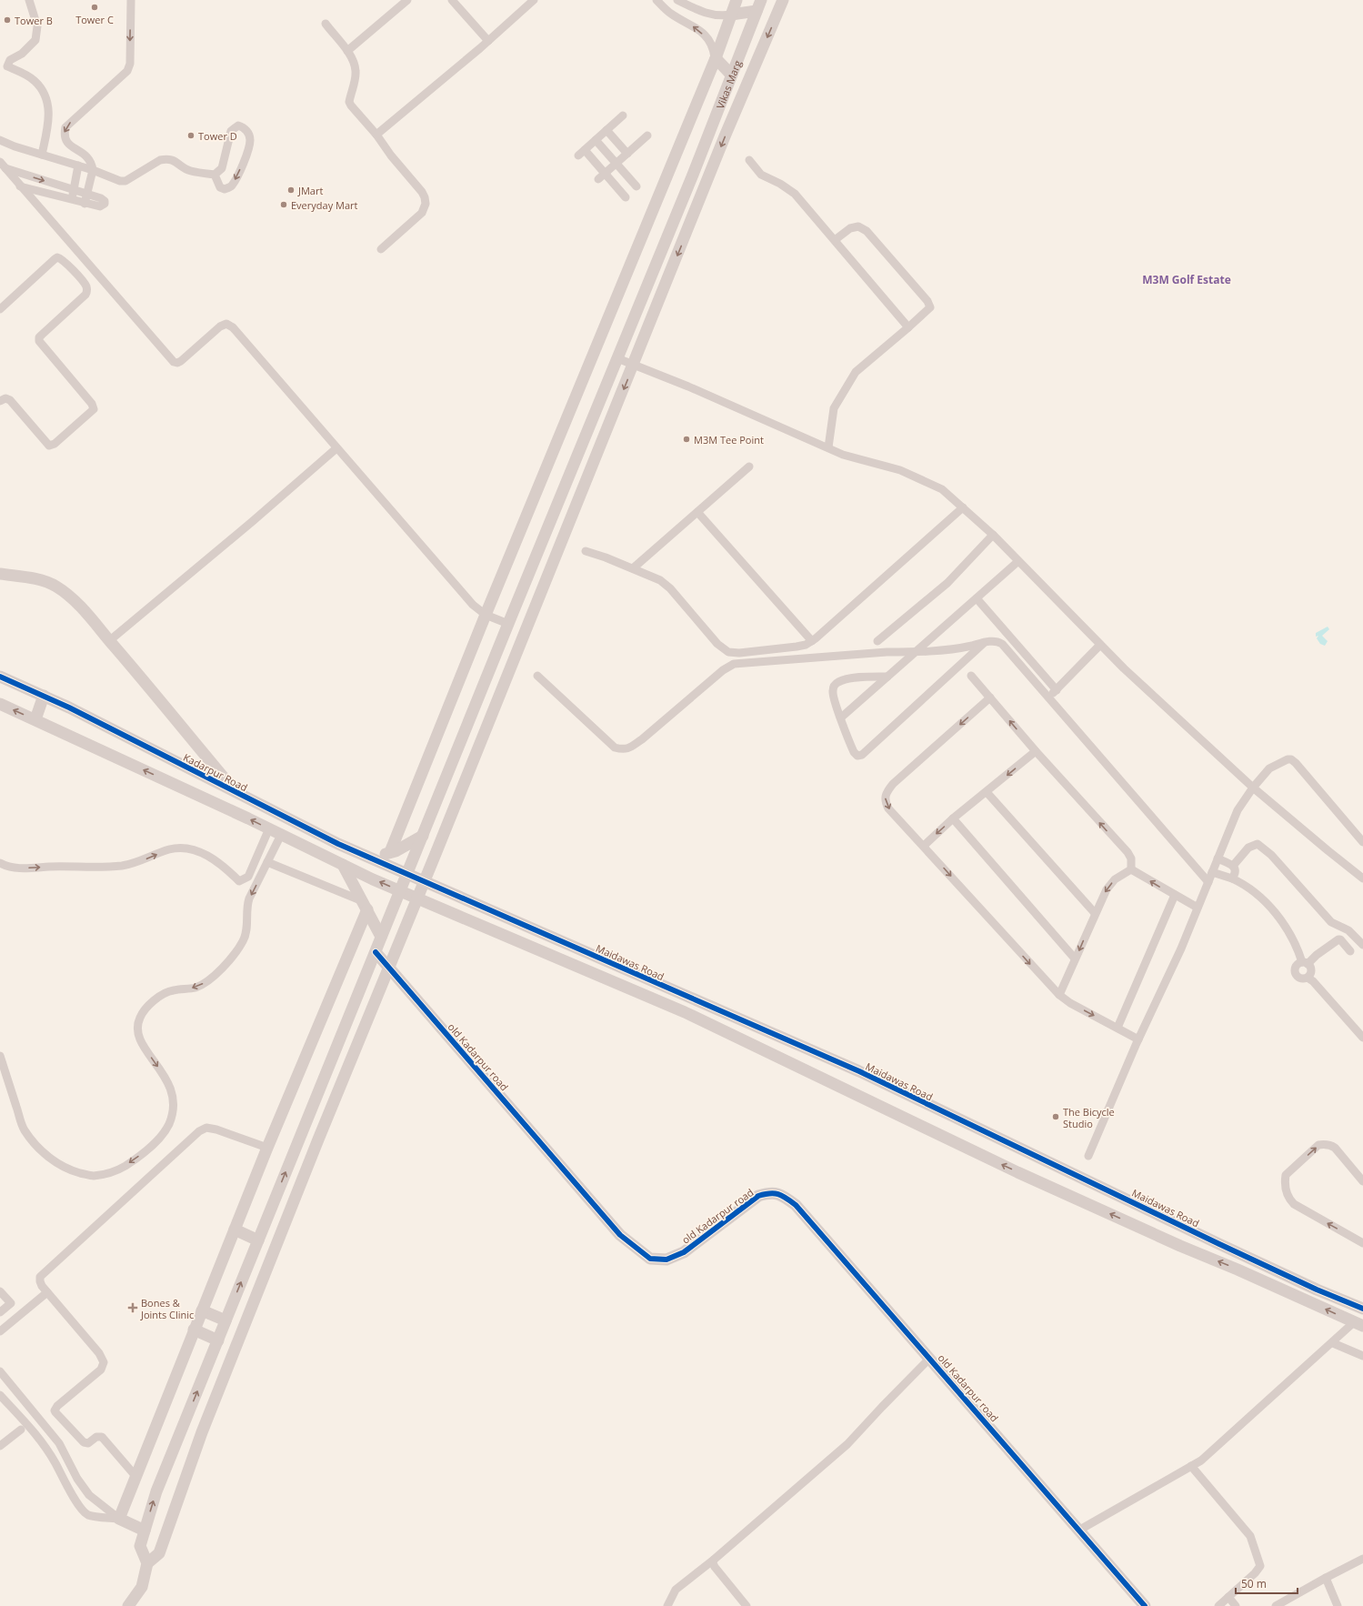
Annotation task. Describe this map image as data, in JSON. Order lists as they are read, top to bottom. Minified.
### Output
{"streets":{"street":["Vikas Marg","Kadarpur Road","Maidawas Road","old Kadarpur road"]},"crossings":[["Vikas Marg","Kadarpur Road"],["Vikas Marg","old Kadarpur road"],["Kadarpur Road","Maidawas Road"]],"districts":["M3M Golf Estate"],"places":{"other":["Tower C","Tower B","Tower D","JMart","Everyday Mart","M3M Tee Point","The Bicycle Studio"],"health":["Bones & Joints Clinic"]},"scale_bar":"50 m"}
